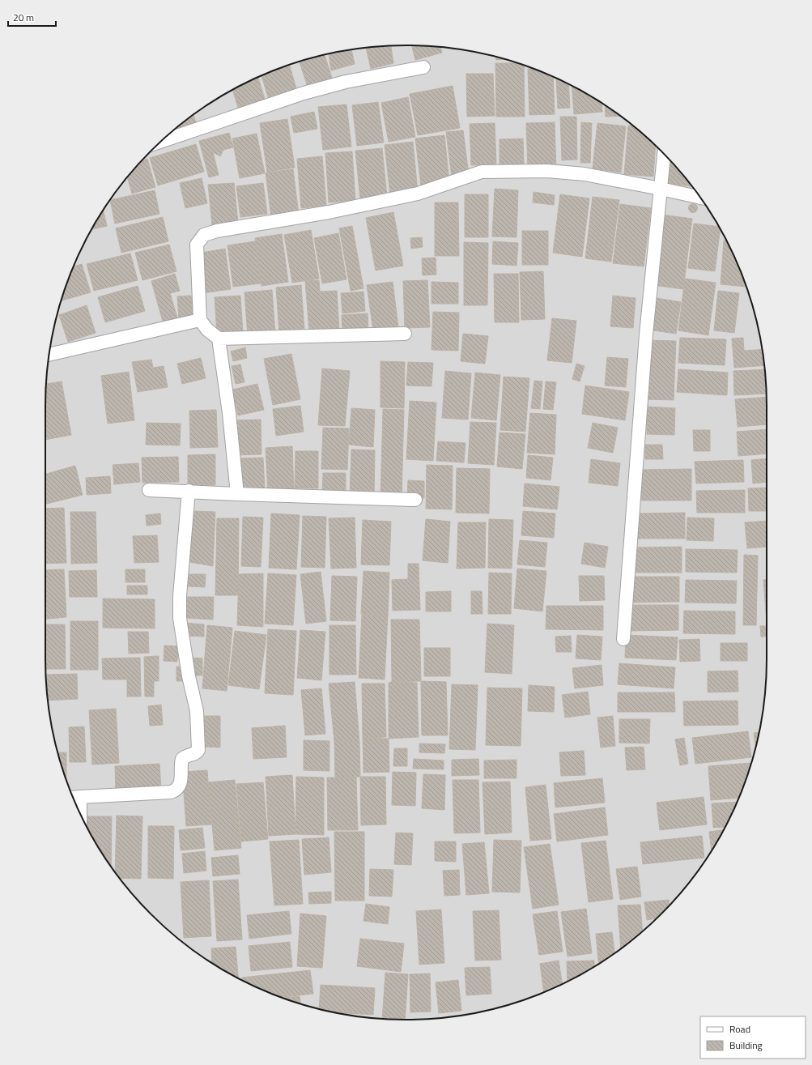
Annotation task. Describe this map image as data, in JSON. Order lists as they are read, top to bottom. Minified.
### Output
{"legend":["Road","Building"],"scale_bar":"20 m"}
